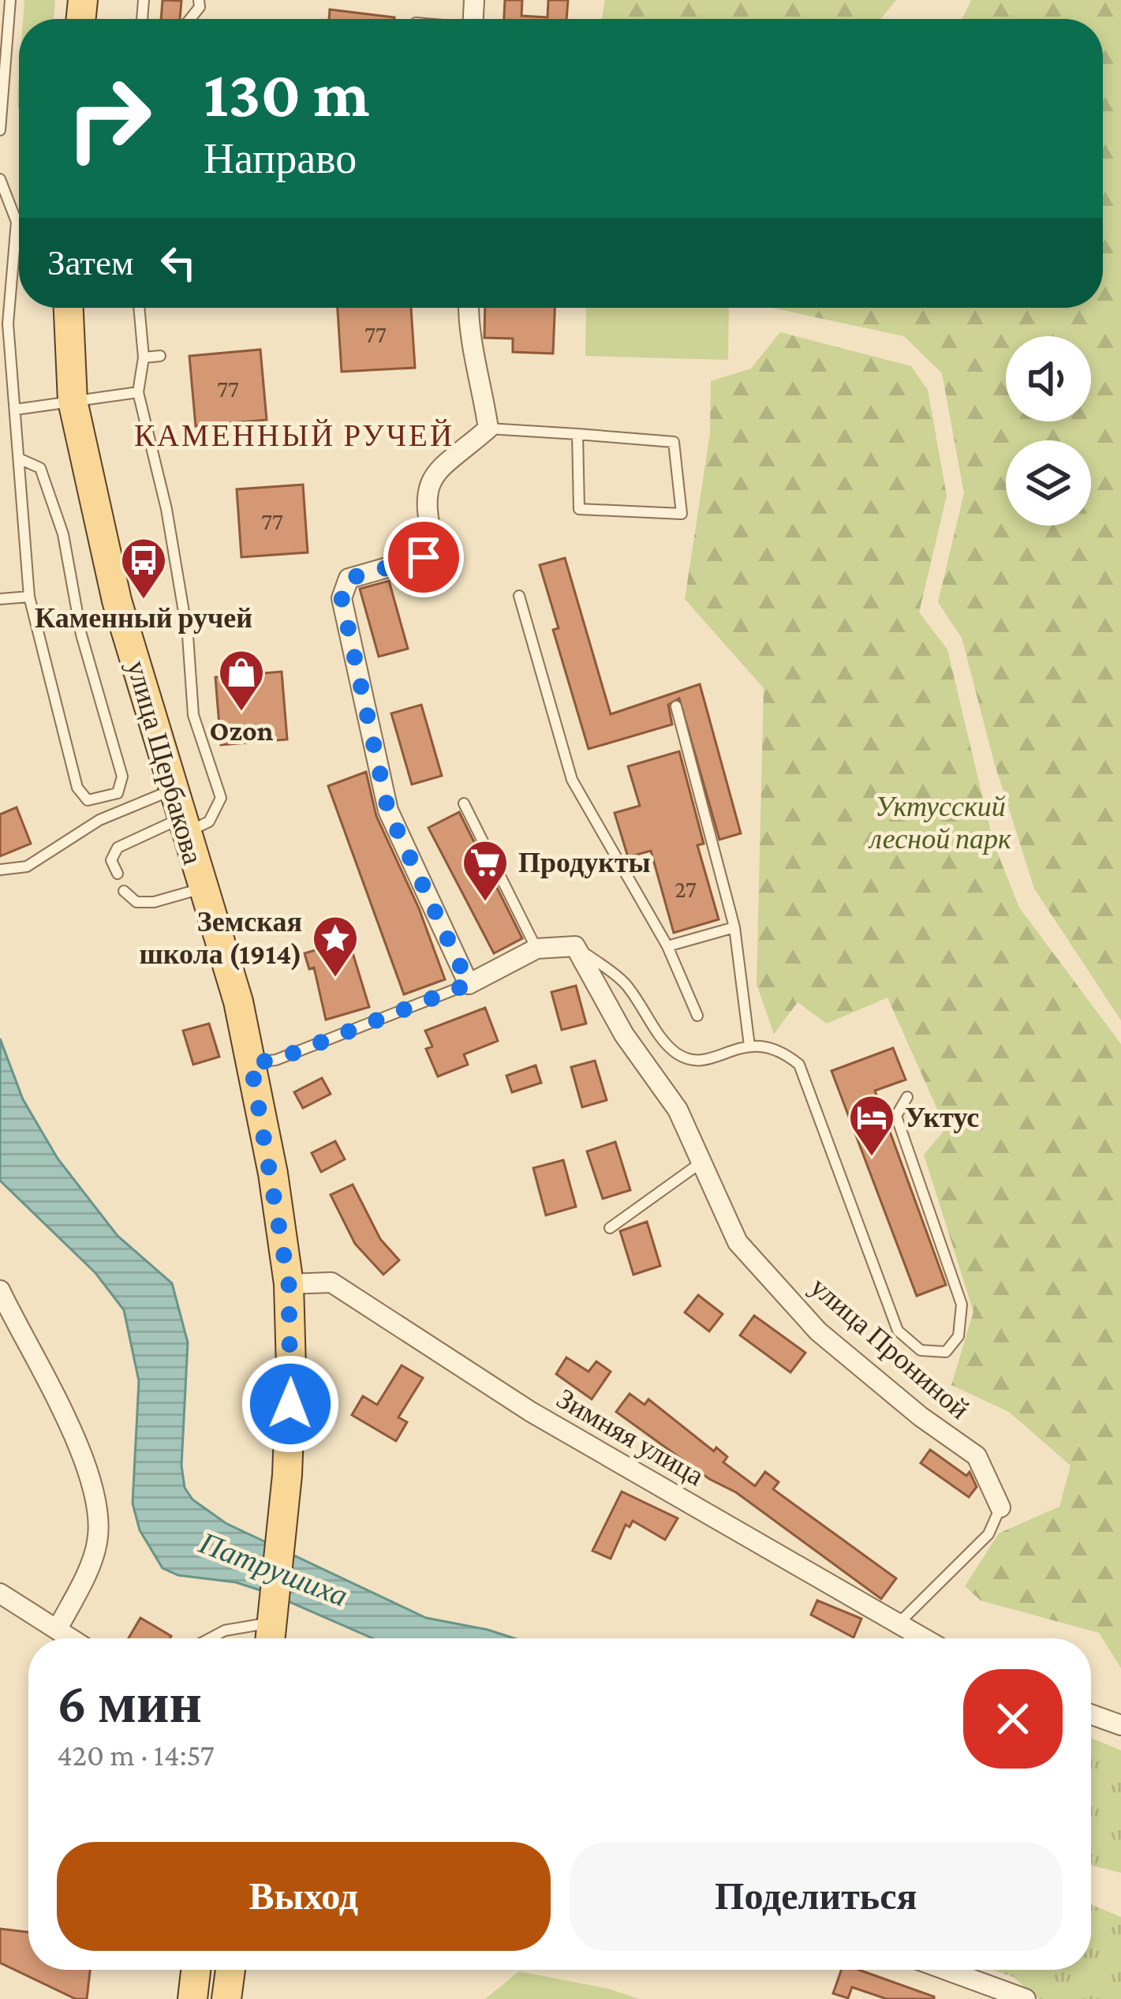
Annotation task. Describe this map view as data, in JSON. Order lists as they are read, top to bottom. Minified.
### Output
{"streets":{"main road":["улица Щербакова"],"street":["улица Прониной","Зимняя улица"]},"crossings":[["улица Щербакова","Зимняя улица"]],"districts":["КАМЕННЫЙ РУЧЕЙ"],"water":["Патрушиха"],"parks":["Уктусский лесной парк"],"places":{"bus stop":["Каменный ручей"],"shop":["Ozon"],"supermarket":["Продукты"],"place":["Земская школа (1914)"],"hotel":["Уктус"]},"house_numbers":["77","77","77","27"],"page":{"turn":["130 m","Направо"],"then":"Затем","heading":["6 мин","420 m · 14:57"],"buttons":["Выход","Поделиться"]}}
